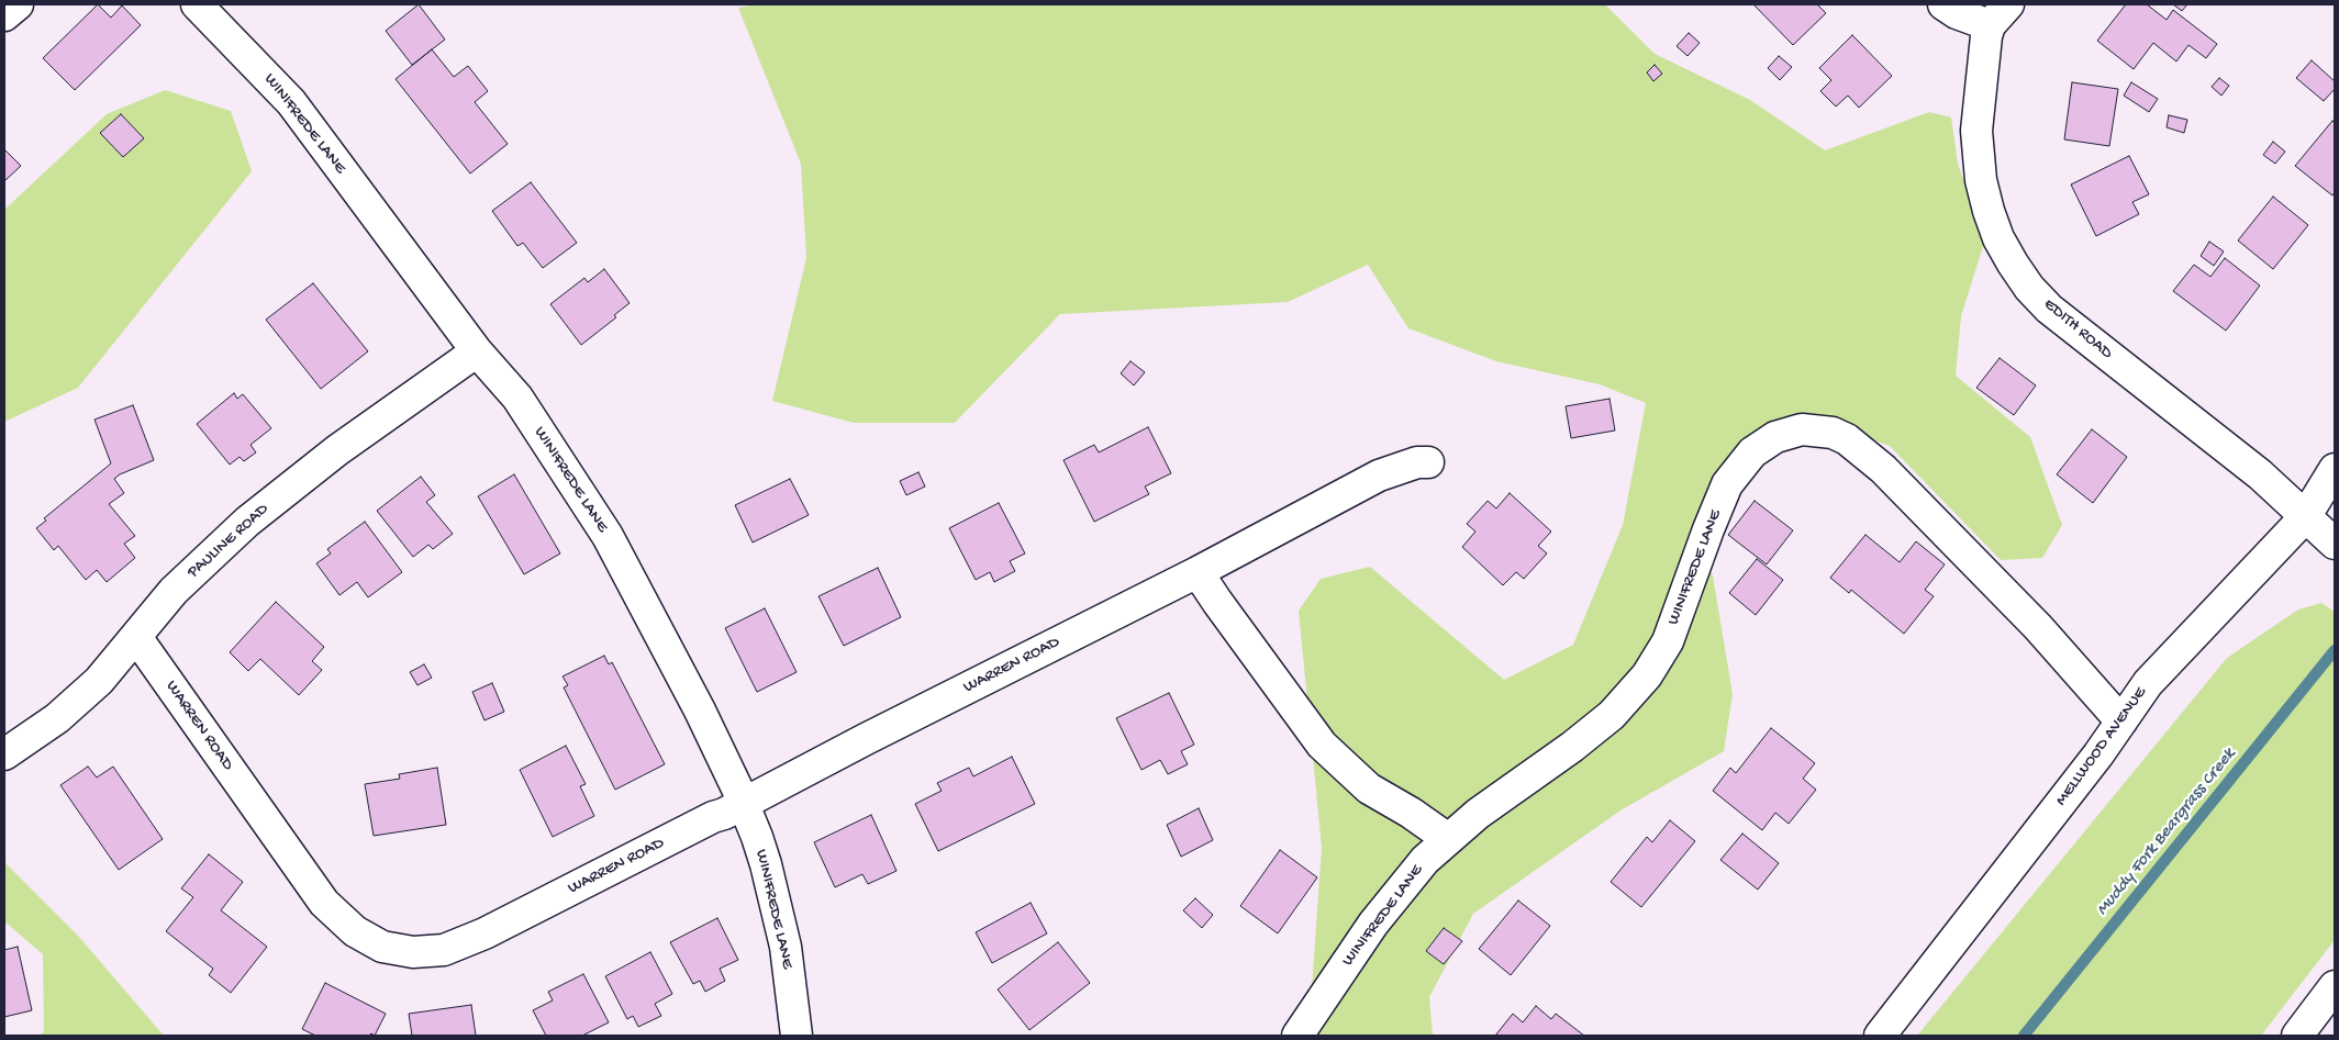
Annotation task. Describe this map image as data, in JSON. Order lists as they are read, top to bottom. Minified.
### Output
{"streets":{"main road":["WINIFREDE LANE","EDITH ROAD","PAULINE ROAD","WARREN ROAD","MELLWOOD AVENUE"]},"crossings":[["WINIFREDE LANE","PAULINE ROAD"],["WINIFREDE LANE","WARREN ROAD"],["WINIFREDE LANE","MELLWOOD AVENUE"],["EDITH ROAD","MELLWOOD AVENUE"],["PAULINE ROAD","WARREN ROAD"]],"water":["Muddy Fork Beargrass Creek"]}
